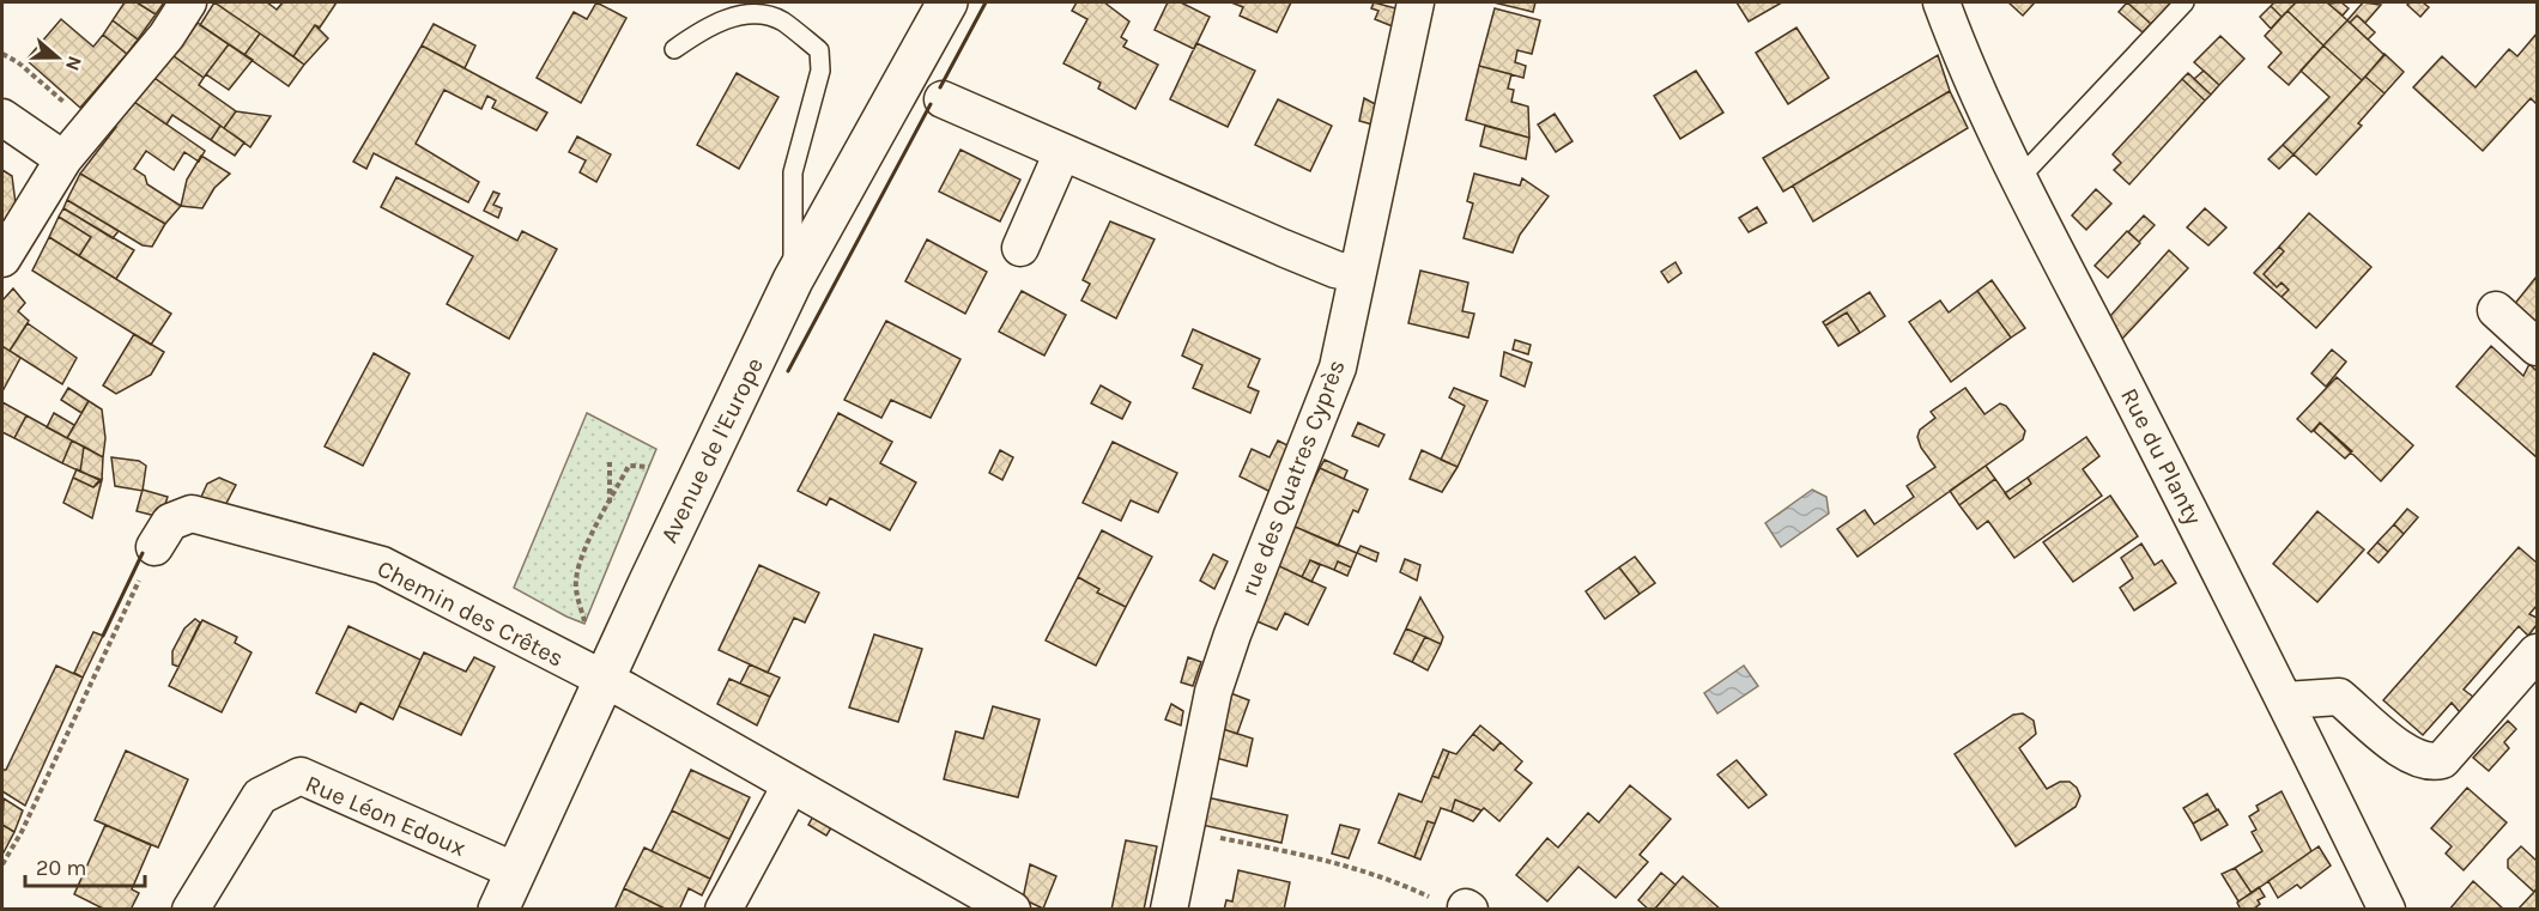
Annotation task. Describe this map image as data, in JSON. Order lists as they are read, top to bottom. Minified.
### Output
{"streets":{"main road":["Avenue de l'Europe"],"street":["Rue du Planty","rue des Quatres Cyprès","Chemin des Crêtes","Rue Léon Edoux"]},"crossings":[["Avenue de l'Europe","Chemin des Crêtes"],["Avenue de l'Europe","Rue Léon Edoux"]],"scale_bar":"20 m","north":"right"}
